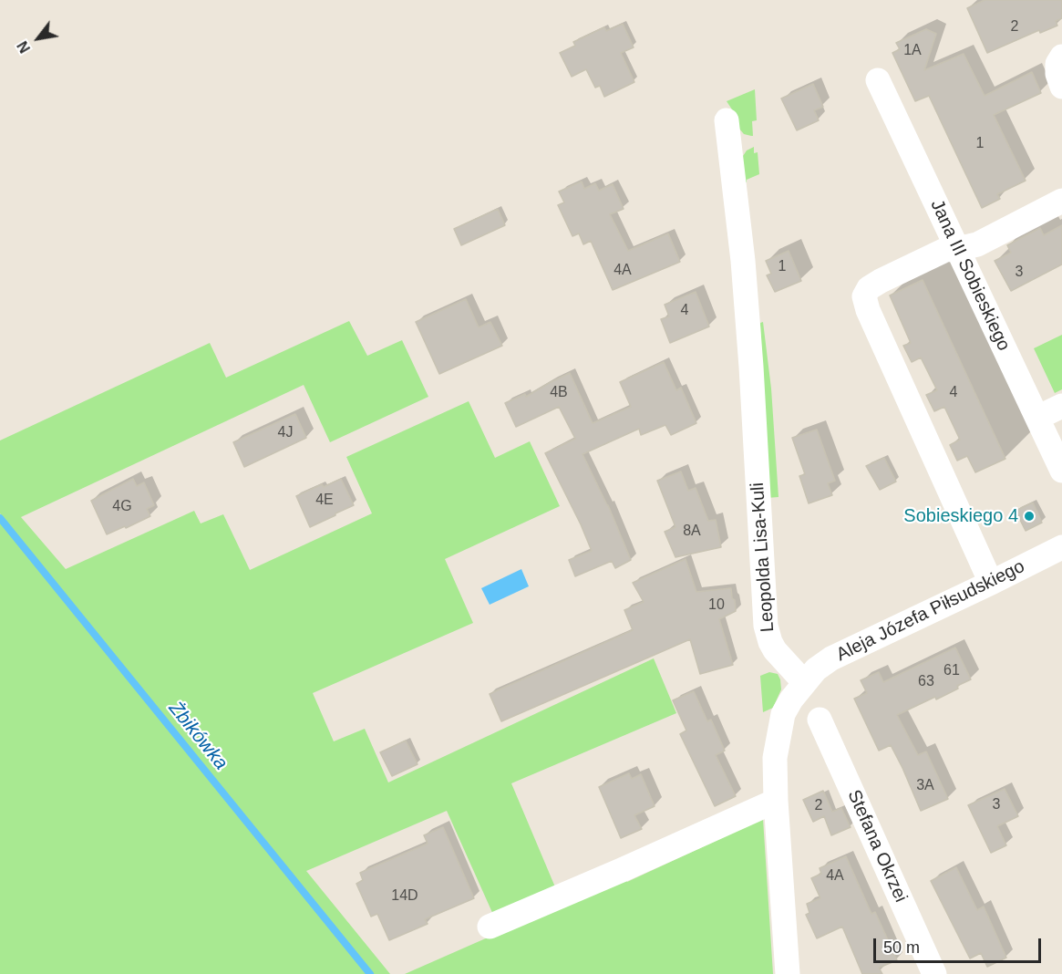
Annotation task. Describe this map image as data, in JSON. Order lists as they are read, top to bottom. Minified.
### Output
{"streets":{"street":["Jana III Sobieskiego","Leopolda Lisa-Kuli","Aleja Józefa Piłsudskiego","Stefana Okrzei"]},"crossings":[["Leopolda Lisa-Kuli","Aleja Józefa Piłsudskiego"]],"water":["Żbikówka"],"places":["Sobieskiego 4"],"house_numbers":["2","1A","1","1","4A","3","4","4B","4","4J","4E","4G","8A","10","61","63","3A","3","2","4A","14D"],"scale_bar":"50 m","north":"bottom left"}
